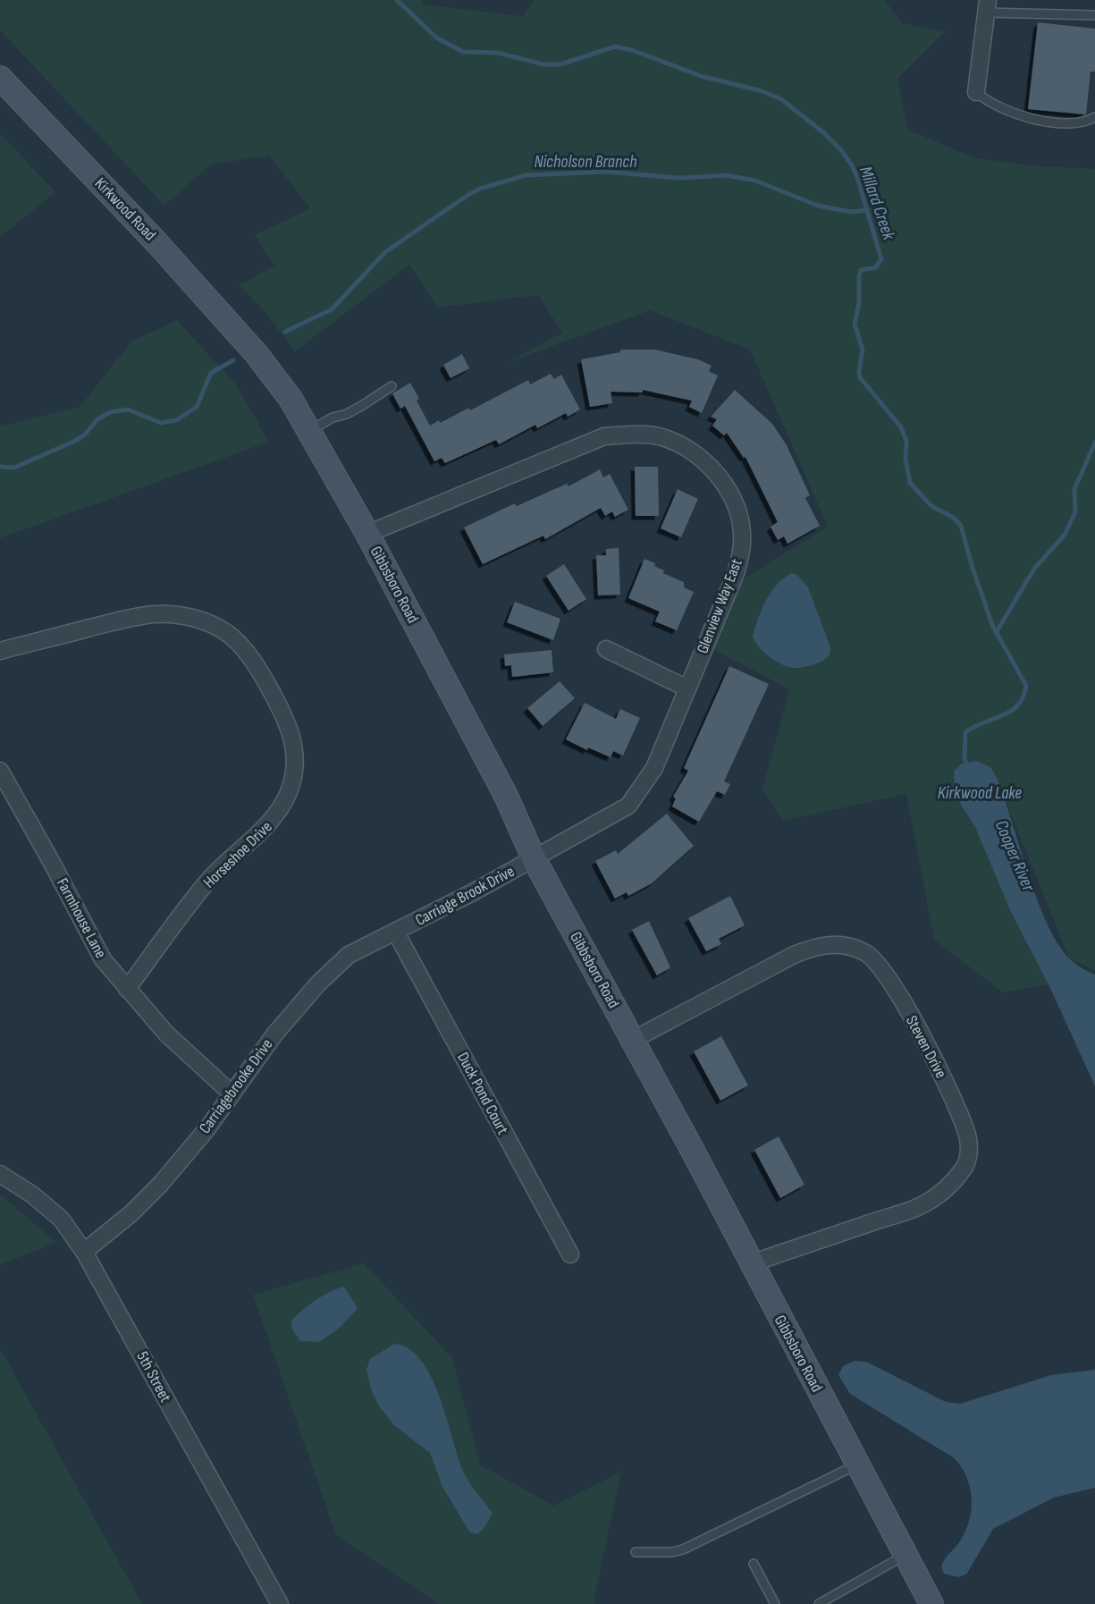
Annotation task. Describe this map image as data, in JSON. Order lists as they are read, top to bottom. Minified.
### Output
{"streets":{"street":["Kirkwood Road","Gibbsboro Road","Glenview Way East","Horseshoe Drive","Carriage Brook Drive","Farmhouse Lane","Steven Drive","Carriagebrooke Drive","Duck Pond Court","5th Street"]},"crossings":[["Kirkwood Road","Gibbsboro Road"],["Gibbsboro Road","Glenview Way East"],["Gibbsboro Road","Carriage Brook Drive"],["Gibbsboro Road","Steven Drive"],["Glenview Way East","Carriage Brook Drive"],["Horseshoe Drive","Farmhouse Lane"],["Carriage Brook Drive","Carriagebrooke Drive"],["Carriage Brook Drive","Duck Pond Court"],["Farmhouse Lane","Carriagebrooke Drive"],["Carriagebrooke Drive","Duck Pond Court"],["Carriagebrooke Drive","5th Street"]],"water":["Nicholson Branch","Millard Creek","Kirkwood Lake","Cooper River"]}
